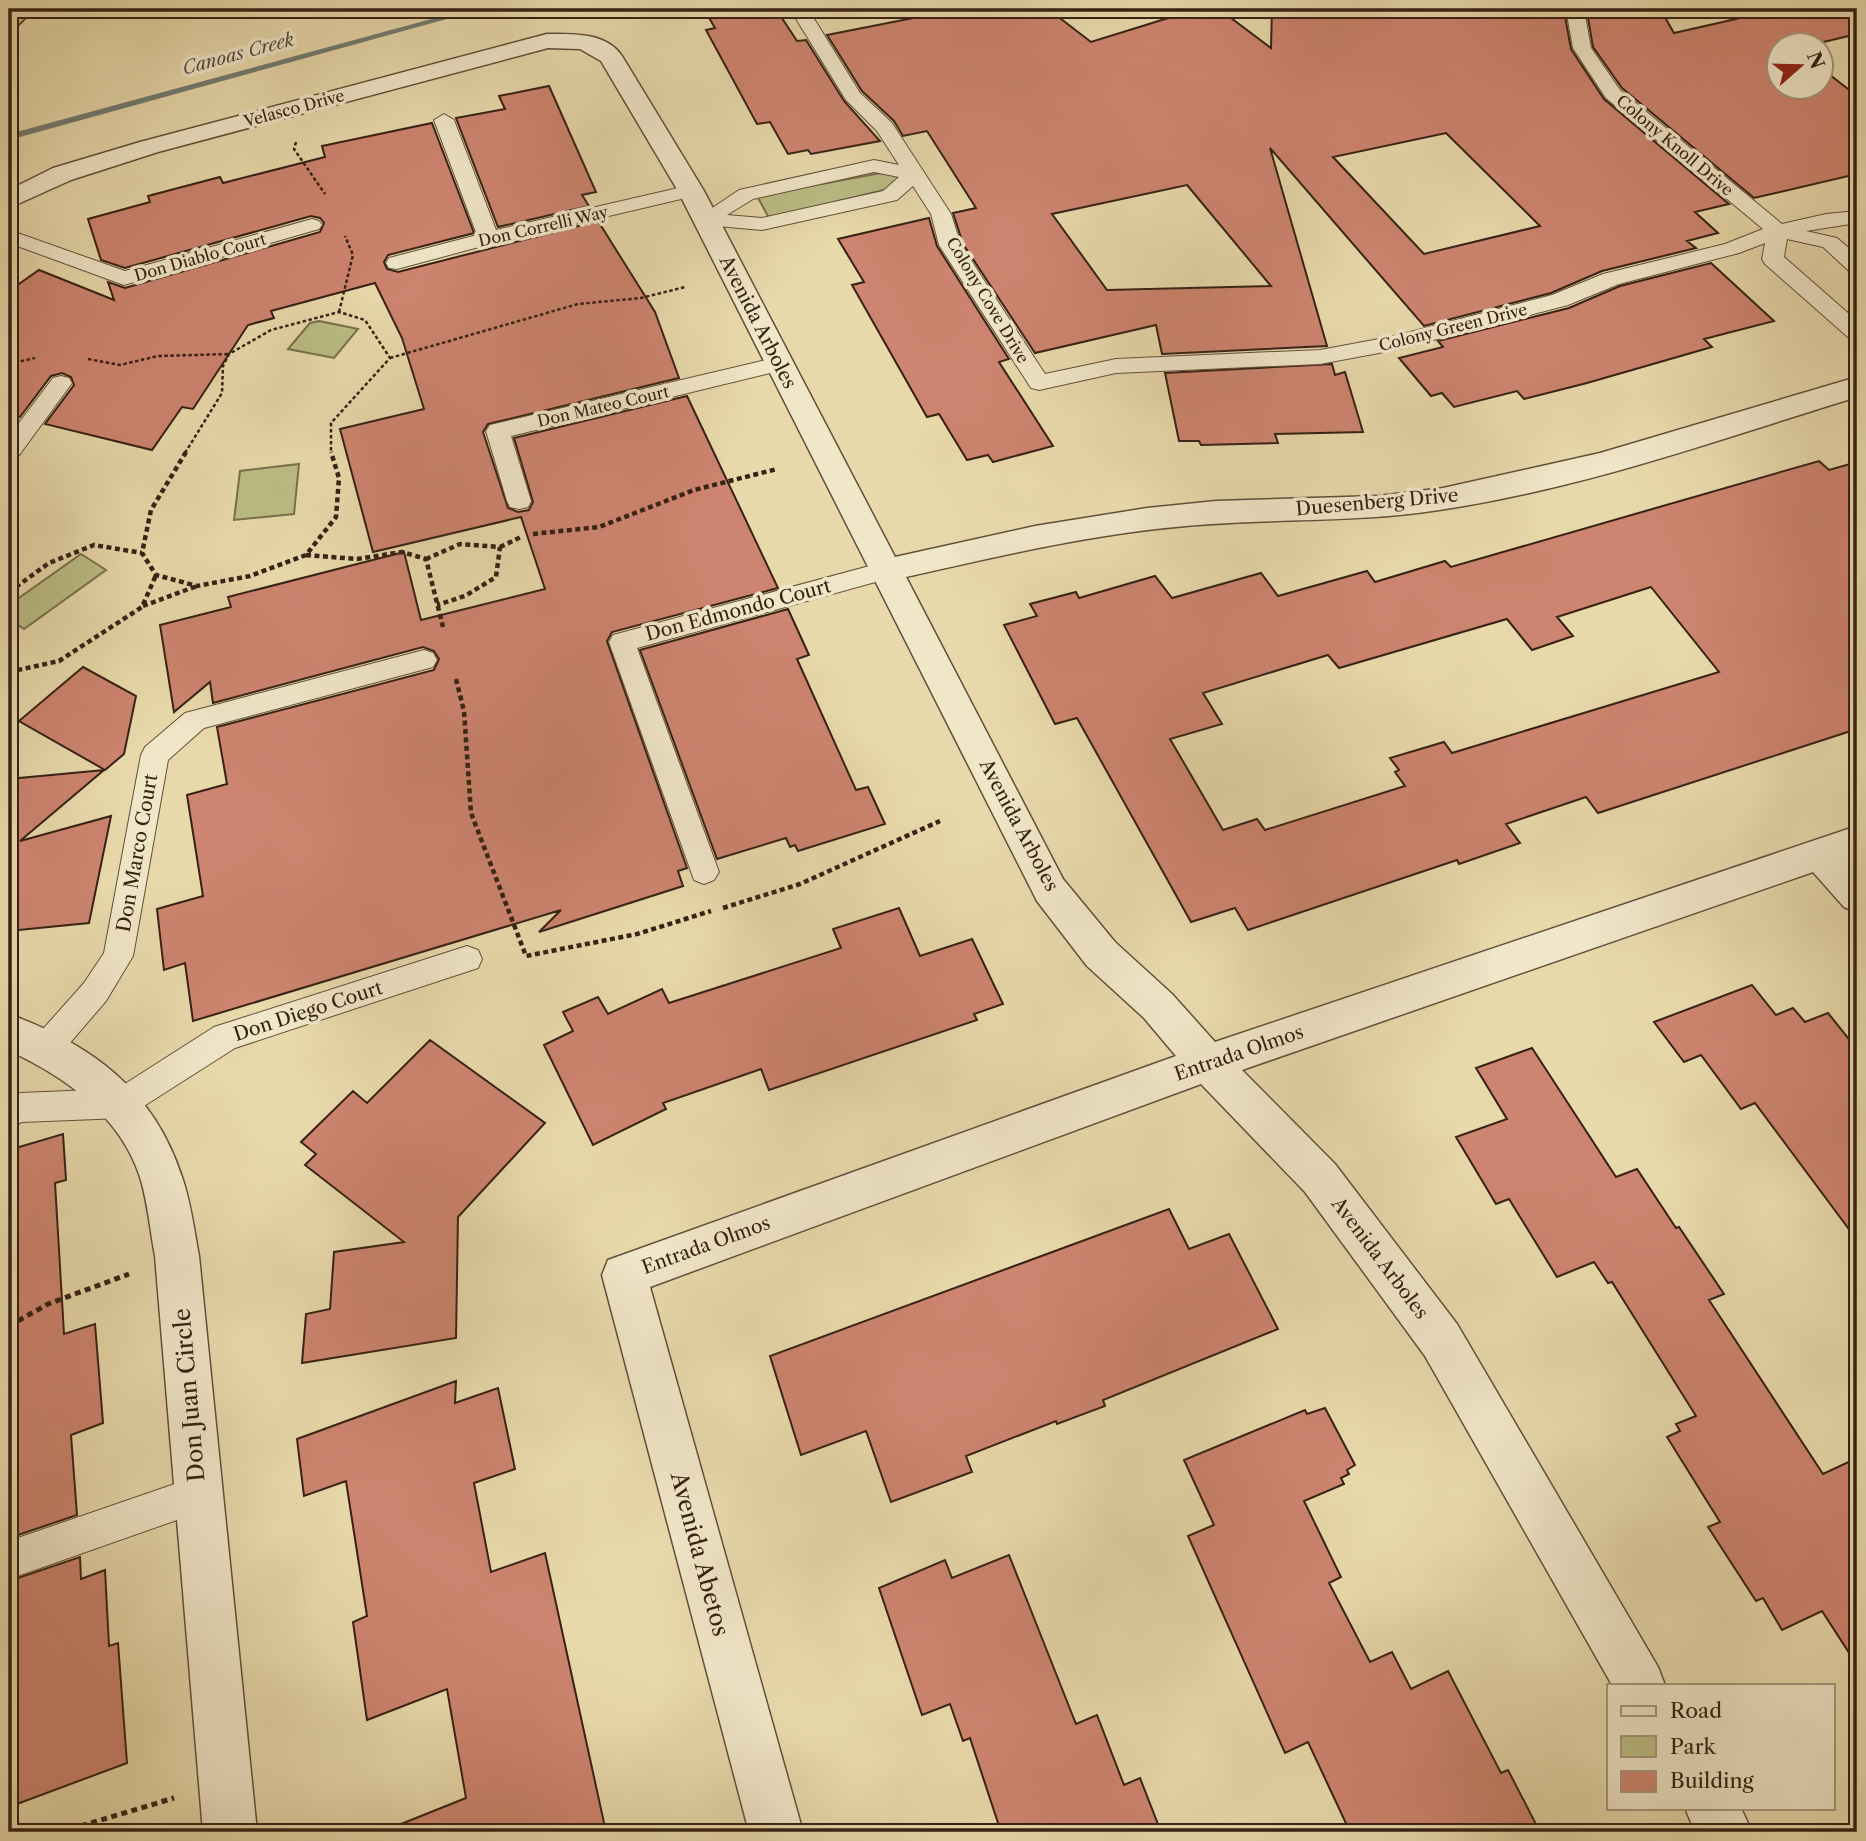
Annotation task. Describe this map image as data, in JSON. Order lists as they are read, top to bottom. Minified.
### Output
{"streets":{"street":["Velasco Drive","Avenida Arboles","Duesenberg Drive","Entrada Olmos","Don Juan Circle","Avenida Abetos"],"lane":["Colony Knoll Drive","Don Correlli Way","Don Diablo Court","Colony Cove Drive","Colony Green Drive","Don Mateo Court","Don Edmondo Court","Don Marco Court","Don Diego Court"]},"crossings":[["Velasco Drive","Avenida Arboles"],["Colony Knoll Drive","Colony Green Drive"],["Don Correlli Way","Colony Cove Drive"],["Don Correlli Way","Avenida Arboles"],["Colony Cove Drive","Colony Green Drive"],["Avenida Arboles","Don Mateo Court"],["Avenida Arboles","Duesenberg Drive"],["Avenida Arboles","Don Edmondo Court"],["Avenida Arboles","Entrada Olmos"],["Duesenberg Drive","Don Edmondo Court"],["Don Marco Court","Don Juan Circle"],["Don Diego Court","Don Juan Circle"],["Entrada Olmos","Avenida Abetos"]],"water":["Canoas Creek"],"legend":["Road","Park","Building"],"north":"right"}
